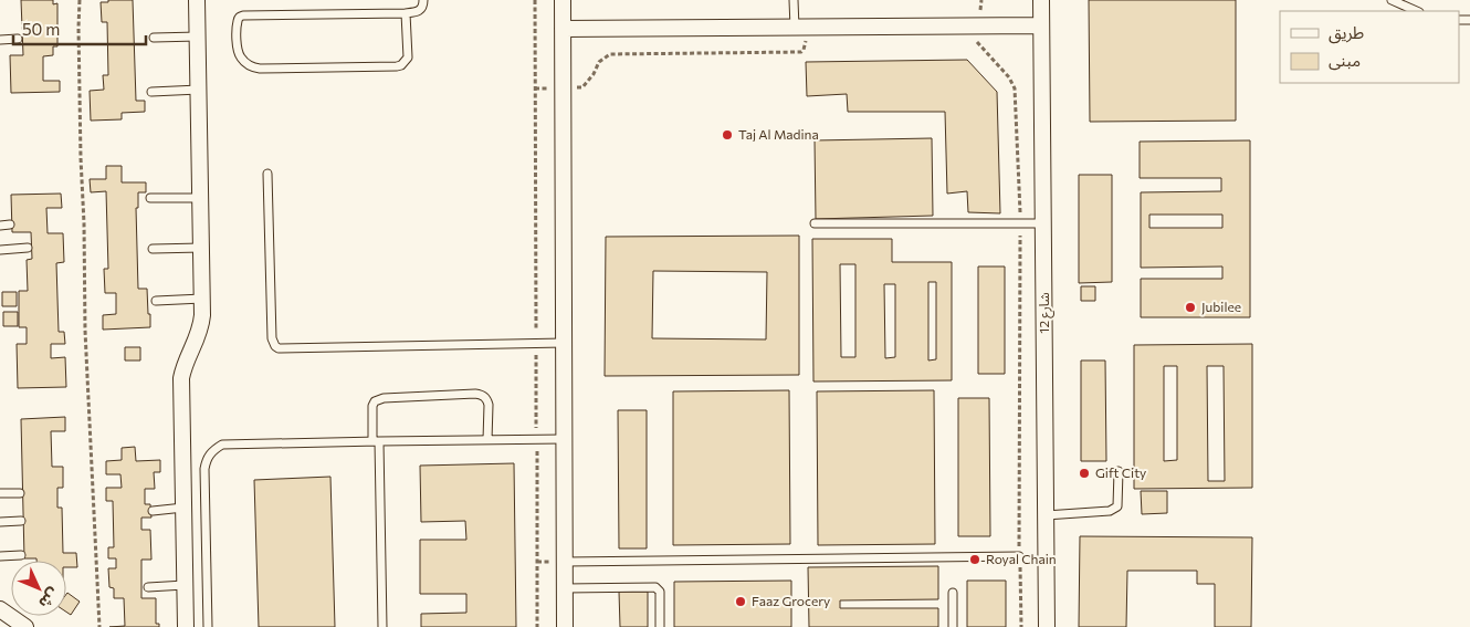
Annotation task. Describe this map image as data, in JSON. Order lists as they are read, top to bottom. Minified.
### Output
{"streets":{"street":["شارع 12"]},"places":["Taj Al Madina","Jubilee","Gift City","Royal Chain","Faaz Grocery"],"legend":["طريق","مبنى"],"scale_bar":"50 m","north":"bottom right"}
